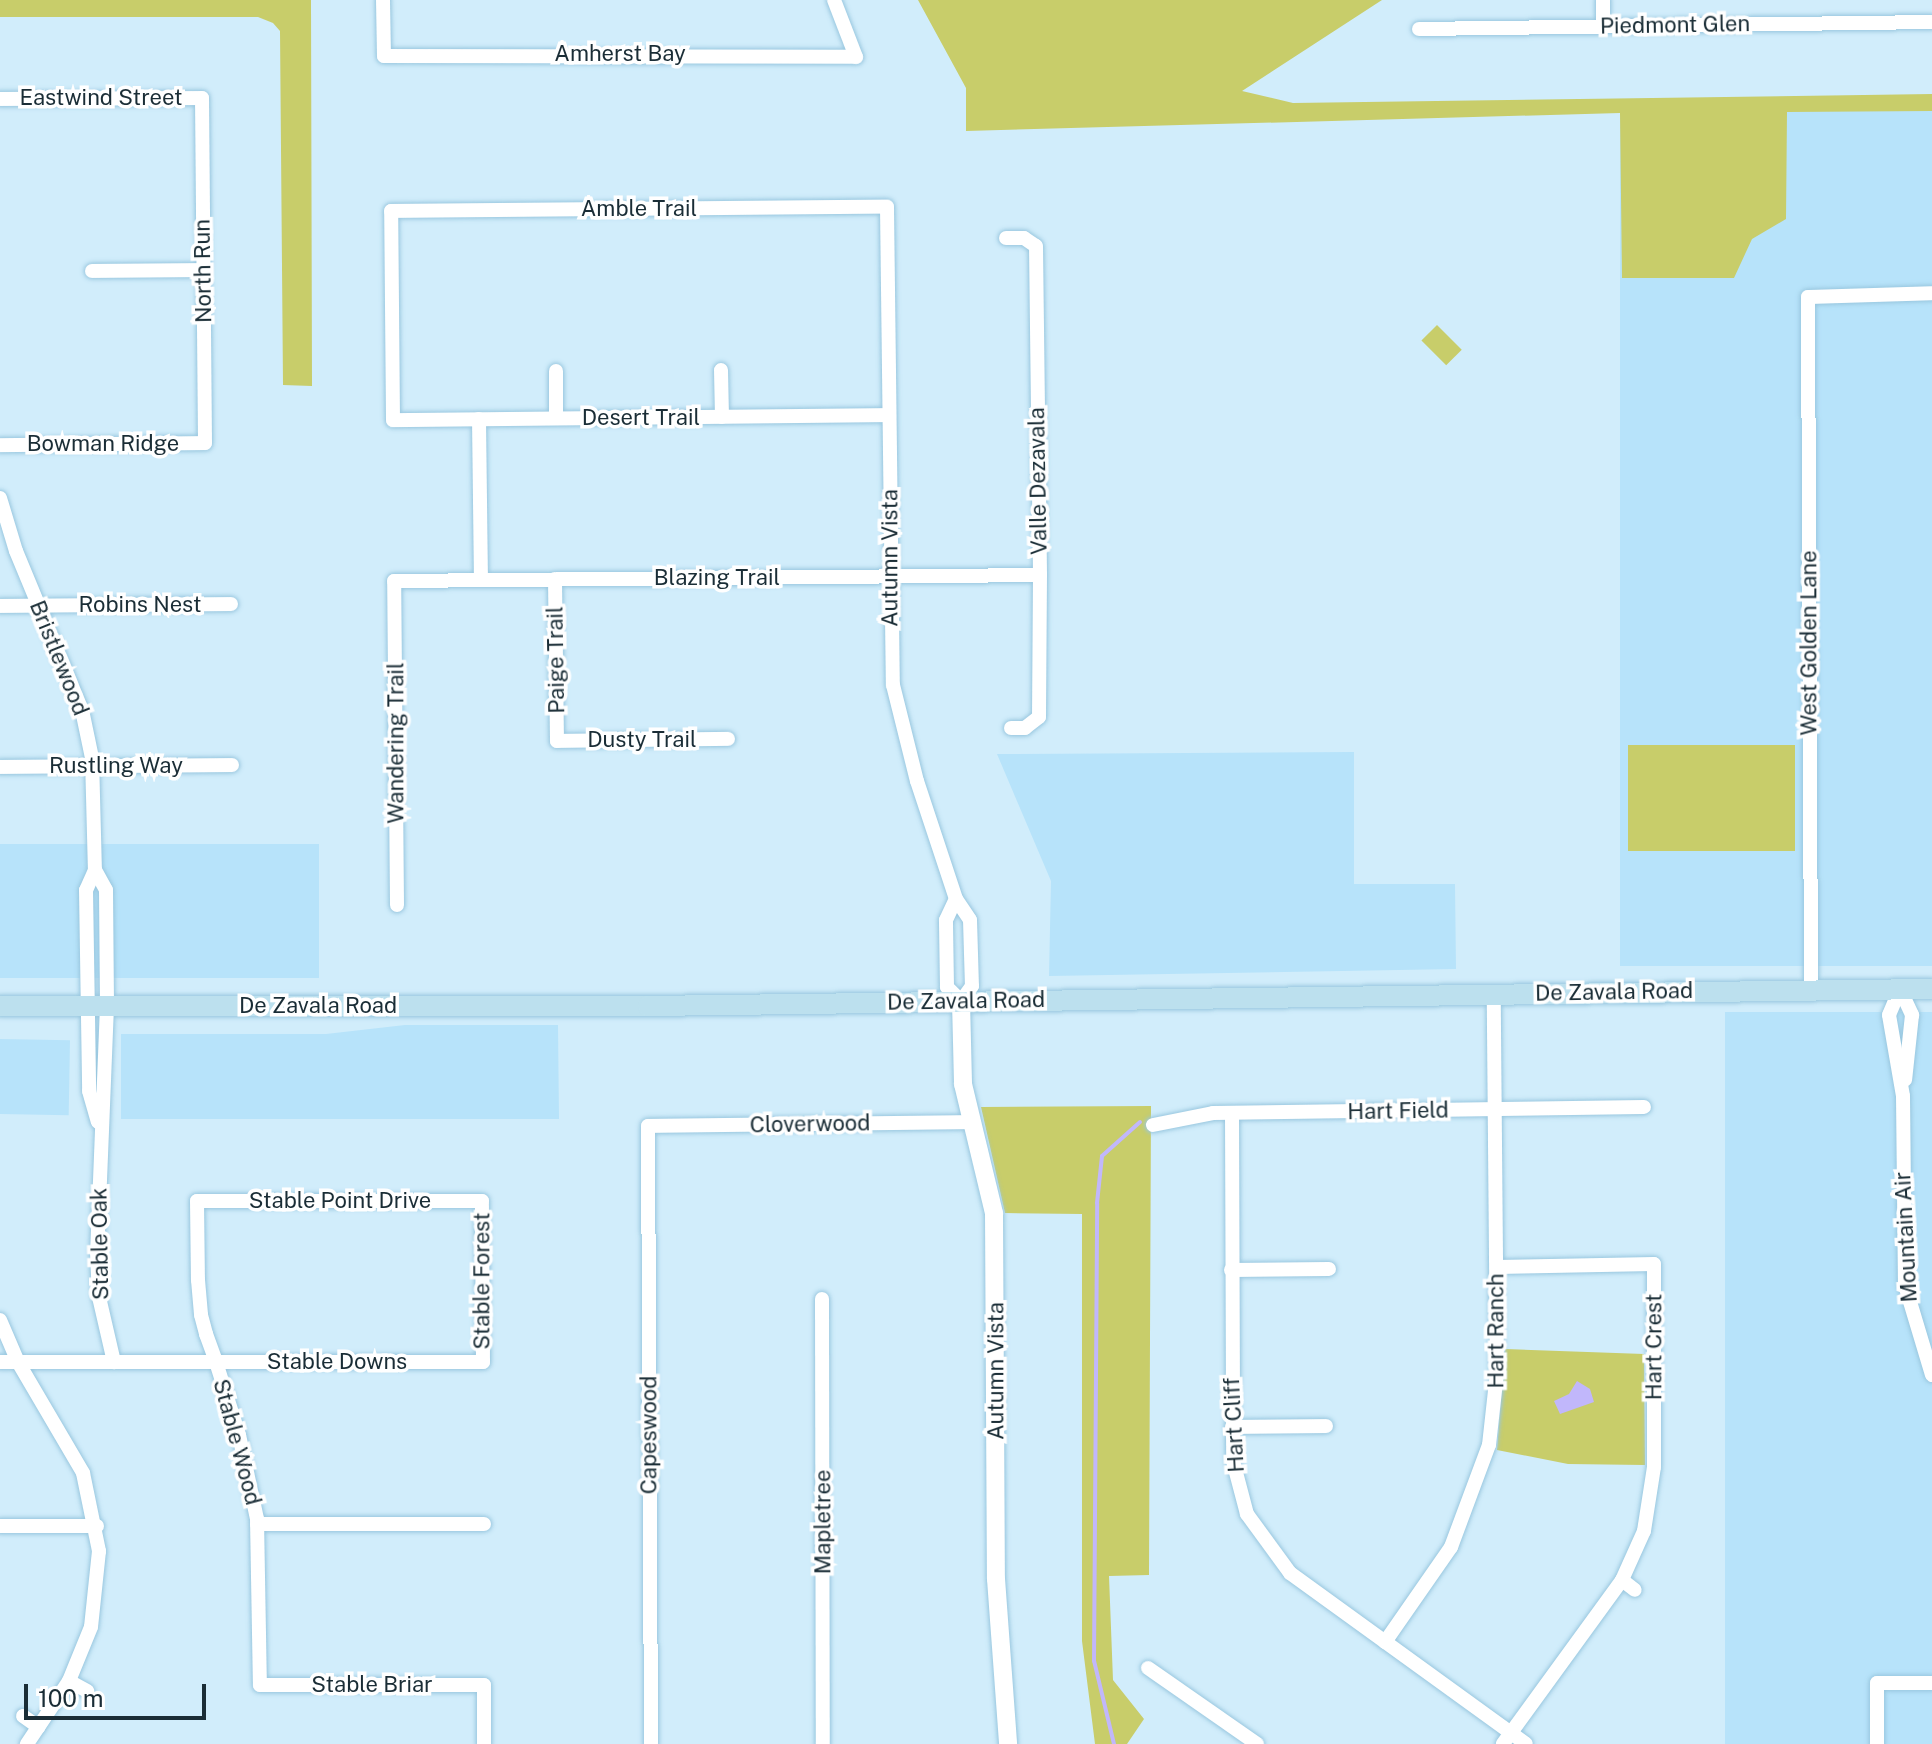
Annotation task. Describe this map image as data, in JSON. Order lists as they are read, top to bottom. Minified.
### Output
{"streets":{"main road":["De Zavala Road"],"street":["Piedmont Glen","Amherst Bay","Eastwind Street","Amble Trail","North Run","Desert Trail","Bowman Ridge","Valle Dezavala","Autumn Vista","Blazing Trail","Robins Nest","West Golden Lane","Bristlewood","Paige Trail","Dusty Trail","Wandering Trail","Rustling Way","Hart Field","Cloverwood","Stable Point Drive","Mountain Air","Stable Oak","Stable Forest","Hart Ranch","Hart Crest","Stable Downs","Hart Cliff","Capeswood","Stable Wood","Mapletree","Stable Briar"]},"crossings":[["Eastwind Street","North Run"],["Amble Trail","Desert Trail"],["Amble Trail","Autumn Vista"],["North Run","Bowman Ridge"],["Desert Trail","Autumn Vista"],["Valle Dezavala","Blazing Trail"],["Autumn Vista","Blazing Trail"],["Autumn Vista","De Zavala Road"],["Autumn Vista","Cloverwood"],["Blazing Trail","Paige Trail"],["Blazing Trail","Wandering Trail"],["Robins Nest","Bristlewood"],["West Golden Lane","De Zavala Road"],["Bristlewood","Rustling Way"],["Bristlewood","De Zavala Road"],["Bristlewood","Stable Oak"],["Paige Trail","Dusty Trail"],["De Zavala Road","Mountain Air"],["De Zavala Road","Stable Oak"],["De Zavala Road","Hart Ranch"],["Hart Field","Hart Ranch"],["Hart Field","Hart Cliff"],["Cloverwood","Capeswood"],["Stable Point Drive","Stable Forest"],["Stable Point Drive","Stable Wood"],["Stable Oak","Stable Downs"],["Stable Forest","Stable Downs"],["Hart Ranch","Hart Crest"],["Hart Ranch","Hart Cliff"],["Hart Crest","Hart Cliff"],["Stable Downs","Stable Wood"],["Stable Wood","Stable Briar"]],"scale_bar":"100 m"}
